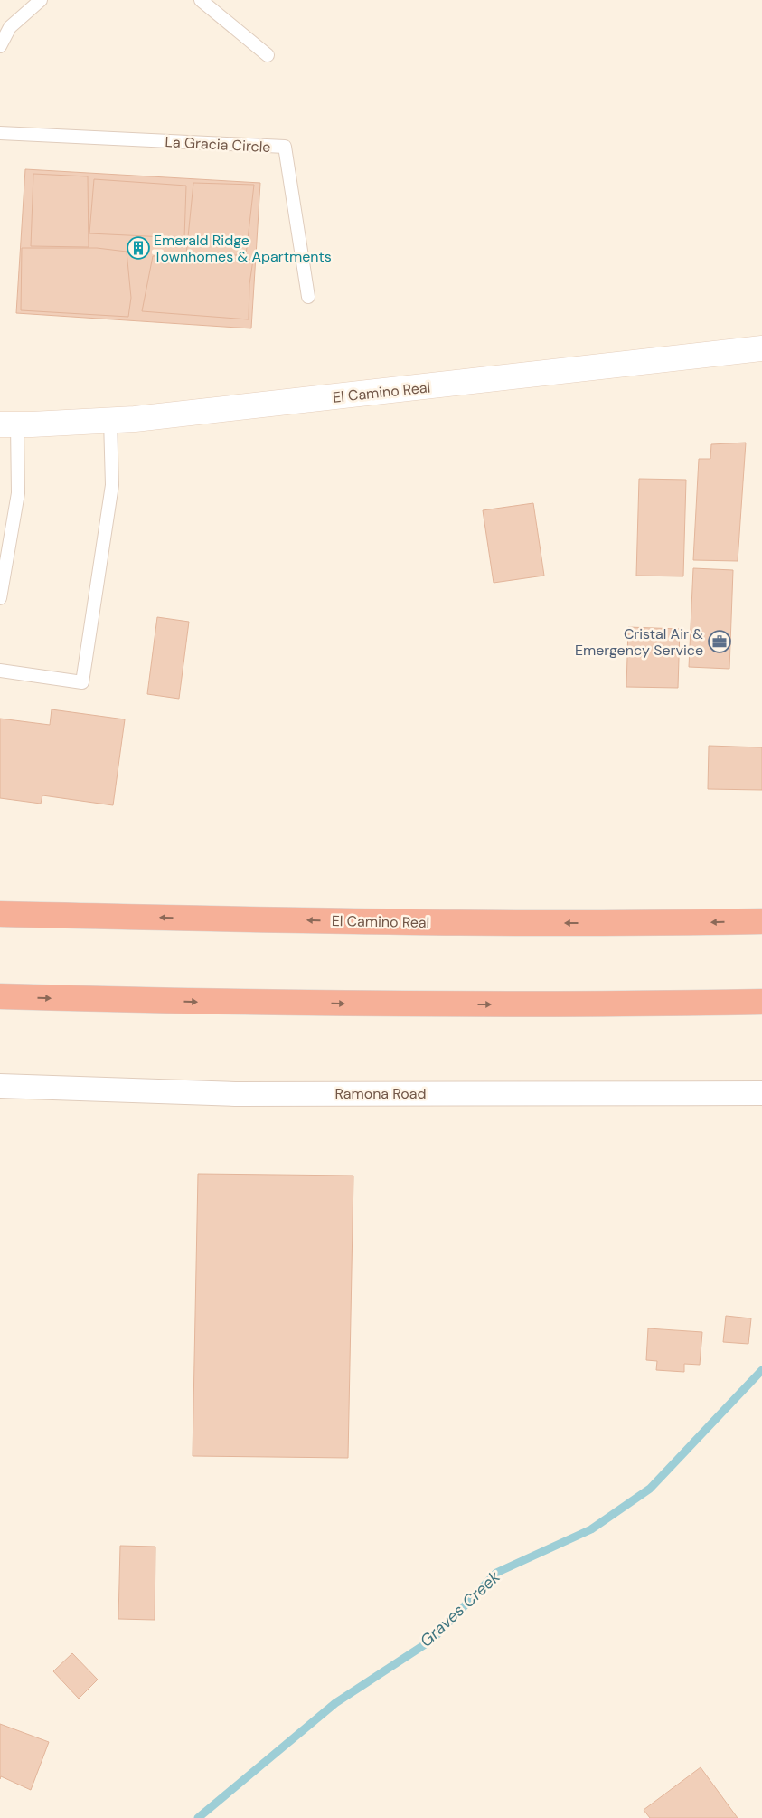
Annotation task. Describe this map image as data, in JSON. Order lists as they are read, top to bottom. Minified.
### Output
{"streets":{"highway":["El Camino Real"],"street":["Ramona Road"],"lane":["La Gracia Circle"]},"one_way":["El Camino Real"],"water":["Graves Creek"],"places":{"building":["Emerald Ridge Townhomes & Apartments"],"office":["Cristal Air & Emergency Service"]}}
